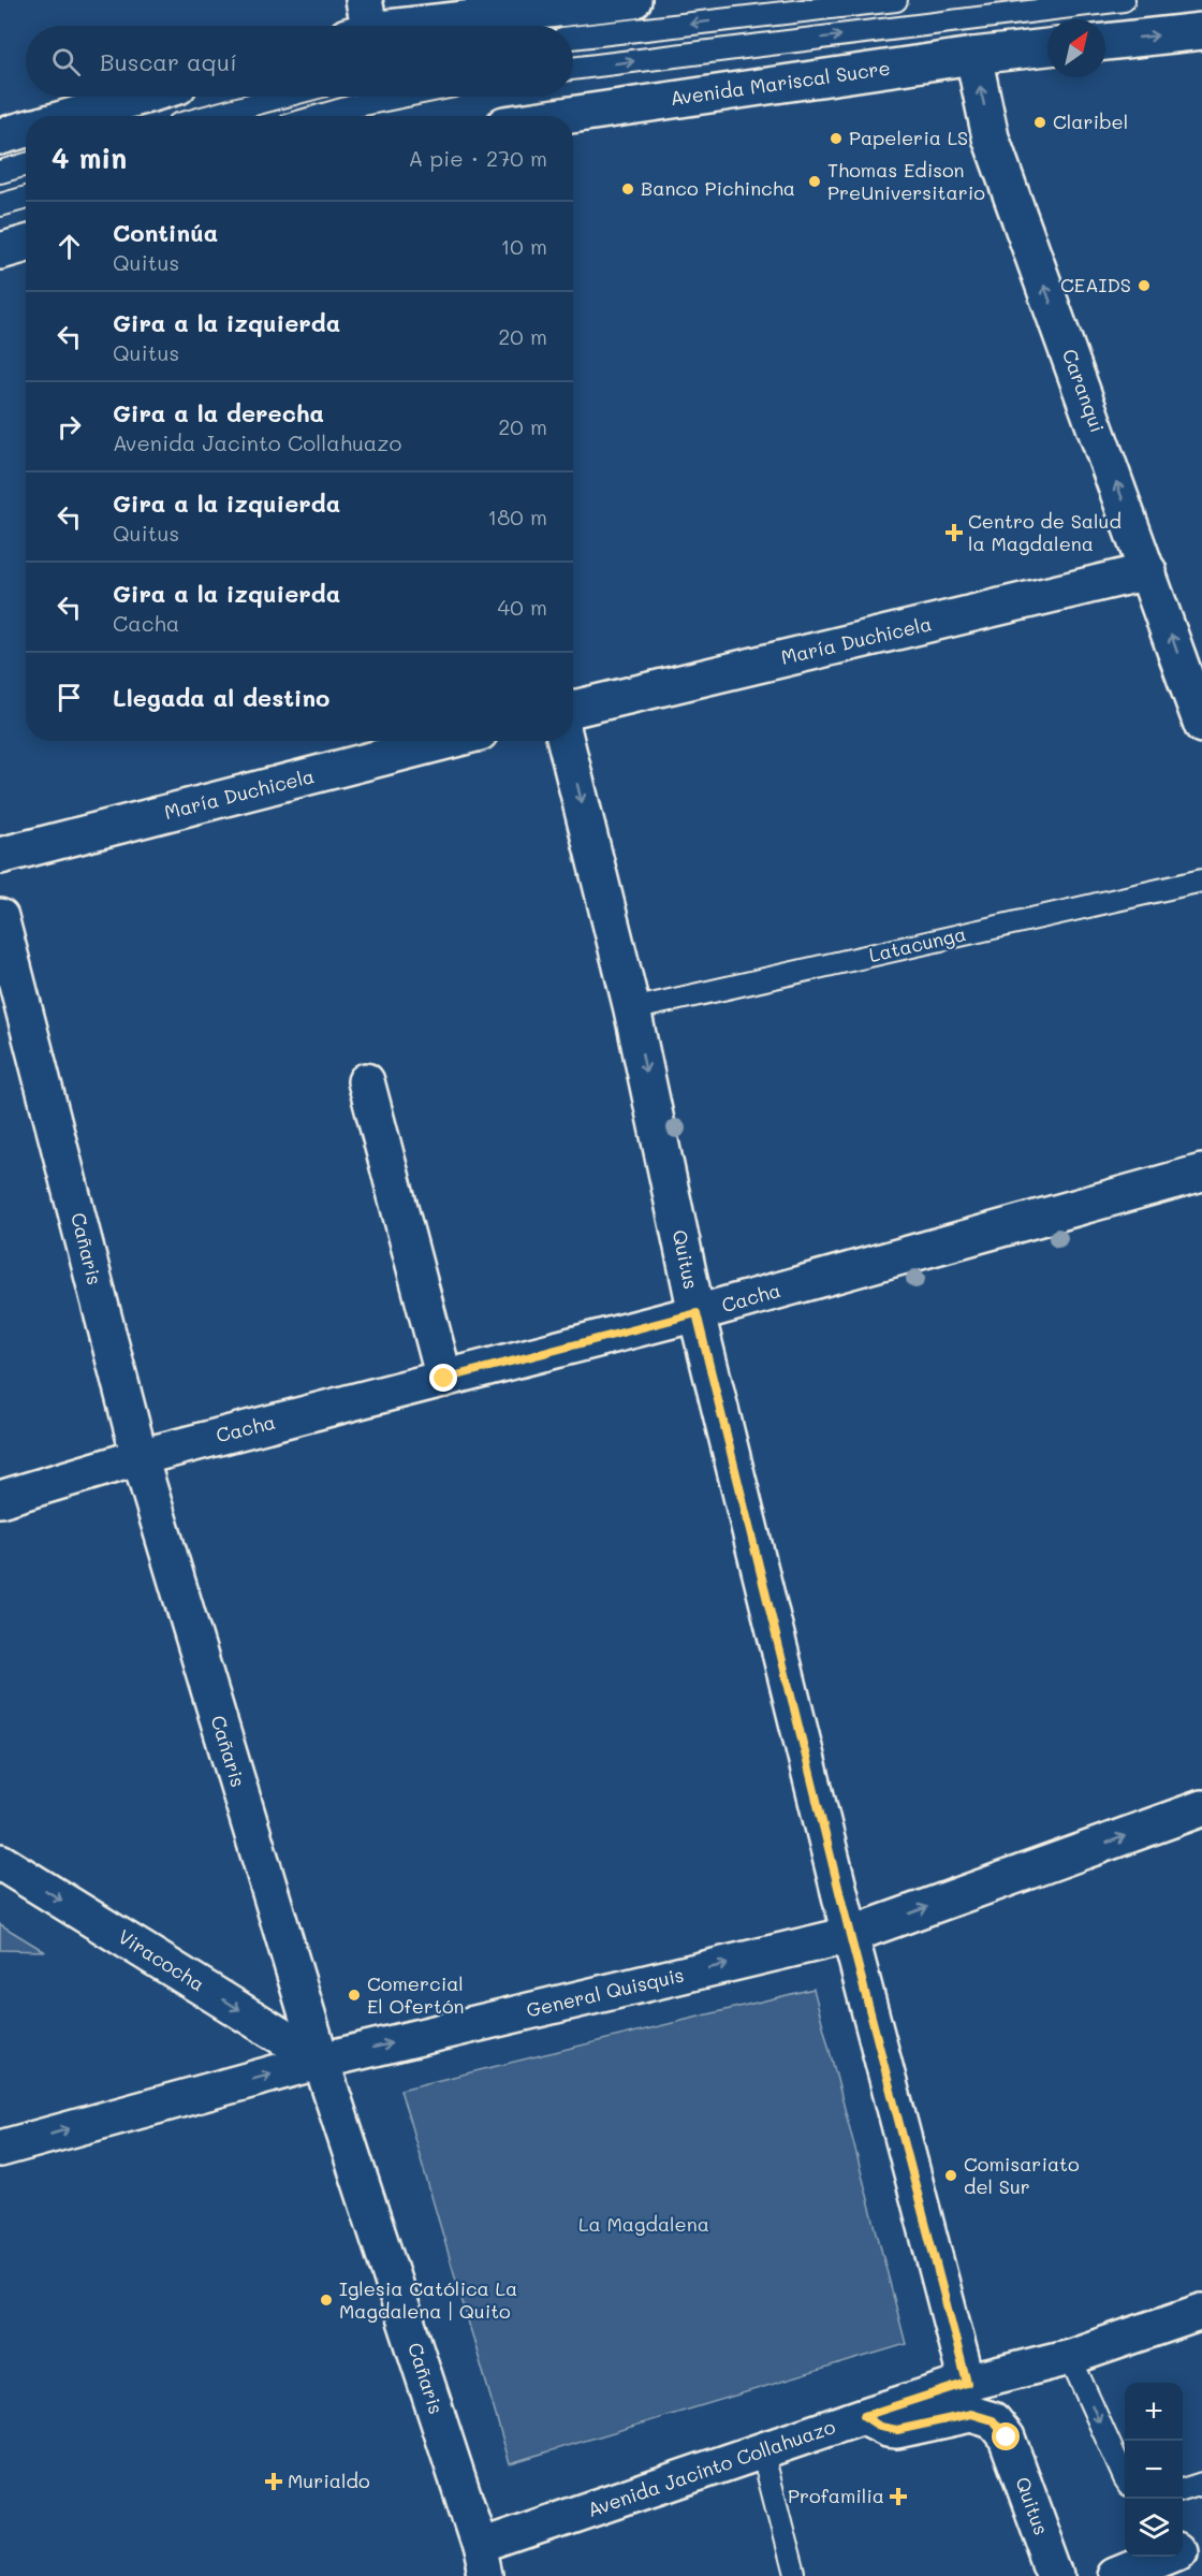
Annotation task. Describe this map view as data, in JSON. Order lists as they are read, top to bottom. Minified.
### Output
{"streets":{"street":["Avenida Mariscal Sucre","Caranqui","María Duchicela","Cañaris","Quitus","Cacha","Viracocha","General Quisquis","Avenida Jacinto Collahuazo"],"lane":["Latacunga"]},"crossings":[["Avenida Mariscal Sucre","Caranqui"],["Caranqui","María Duchicela"],["Latacunga","Quitus"],["Cañaris","Cacha"],["Cañaris","Viracocha"],["Cañaris","General Quisquis"],["Cañaris","Avenida Jacinto Collahuazo"],["Quitus","Cacha"],["Quitus","General Quisquis"],["Quitus","Avenida Jacinto Collahuazo"],["Viracocha","General Quisquis"]],"one_way":["Caranqui","Viracocha","General Quisquis"],"parks":["La Magdalena"],"places":{"other":["Claribel","Papeleria LS","Thomas Edison PreUniversitario","Banco Pichincha","CEAIDS","Comercial El Ofertón","Comisariato del Sur","Iglesia Católica La Magdalena | Quito"],"health":["Centro de Salud la Magdalena","Murialdo","Profamilia"]},"north":"top right","page":{"search":"Buscar aquí","heading":["4 min","A pie · 270 m"],"list":[["Continúa","Quitus","10 m"],["Gira a la izquierda","Quitus","20 m"],["Gira a la derecha","Avenida Jacinto Collahuazo","20 m"],["Gira a la izquierda","Quitus","180 m"],["Gira a la izquierda","Cacha","40 m"],"Llegada al destino"],"map_buttons":["+","−"]}}
